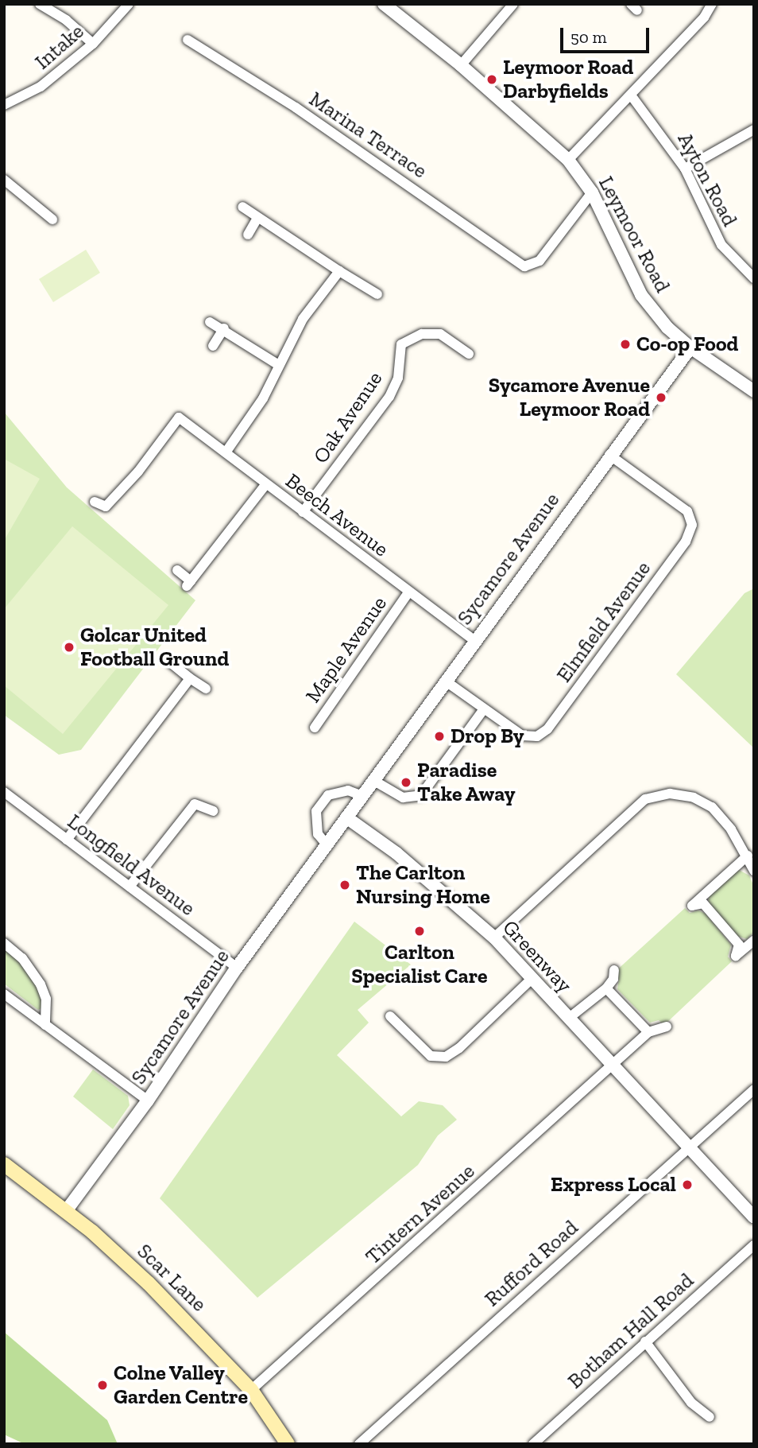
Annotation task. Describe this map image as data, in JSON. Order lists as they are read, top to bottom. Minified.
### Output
{"streets":{"main road":["Scar Lane"],"street":["Intake","Marina Terrace","Ayton Road","Leymoor Road","Oak Avenue","Beech Avenue","Sycamore Avenue","Elmfield Avenue","Maple Avenue","Longfield Avenue","Greenway","Tintern Avenue","Rufford Road","Botham Hall Road"]},"crossings":[["Marina Terrace","Leymoor Road"],["Leymoor Road","Sycamore Avenue"],["Oak Avenue","Beech Avenue"],["Beech Avenue","Sycamore Avenue"],["Beech Avenue","Maple Avenue"],["Sycamore Avenue","Elmfield Avenue"],["Sycamore Avenue","Longfield Avenue"],["Sycamore Avenue","Greenway"],["Sycamore Avenue","Scar Lane"],["Greenway","Tintern Avenue"],["Greenway","Rufford Road"],["Tintern Avenue","Scar Lane"]],"places":["Leymoor Road Darbyfields","Co-op Food","Sycamore Avenue Leymoor Road","Golcar United Football Ground","Drop By","Paradise Take Away","The Carlton Nursing Home","Carlton Specialist Care","Express Local","Colne Valley Garden Centre"],"scale_bar":"50 m"}
